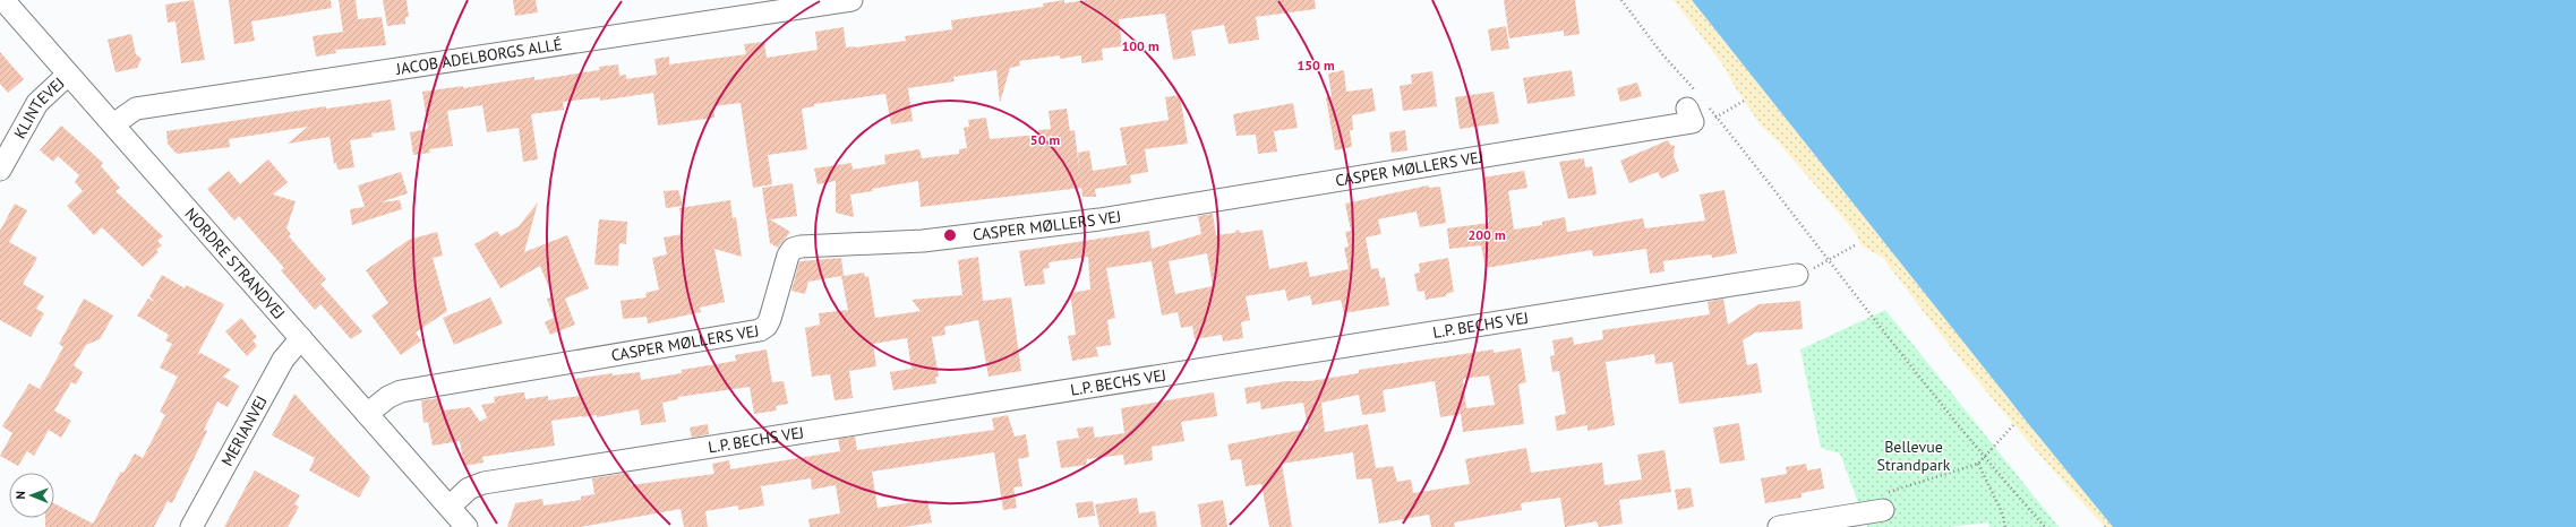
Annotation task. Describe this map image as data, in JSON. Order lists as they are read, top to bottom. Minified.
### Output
{"streets":{"street":["JACOB ADELBORGS ALLÉ","KLINTEVEJ","CASPER MØLLERS VEJ","NORDRE STRANDVEJ","L.P. BECHS VEJ","MERIANVEJ"]},"crossings":[["JACOB ADELBORGS ALLÉ","NORDRE STRANDVEJ"],["KLINTEVEJ","NORDRE STRANDVEJ"],["CASPER MØLLERS VEJ","NORDRE STRANDVEJ"],["NORDRE STRANDVEJ","L.P. BECHS VEJ"],["NORDRE STRANDVEJ","MERIANVEJ"]],"parks":["Bellevue Strandpark"],"north":"left","rings":["100 m","150 m","50 m","200 m"]}
